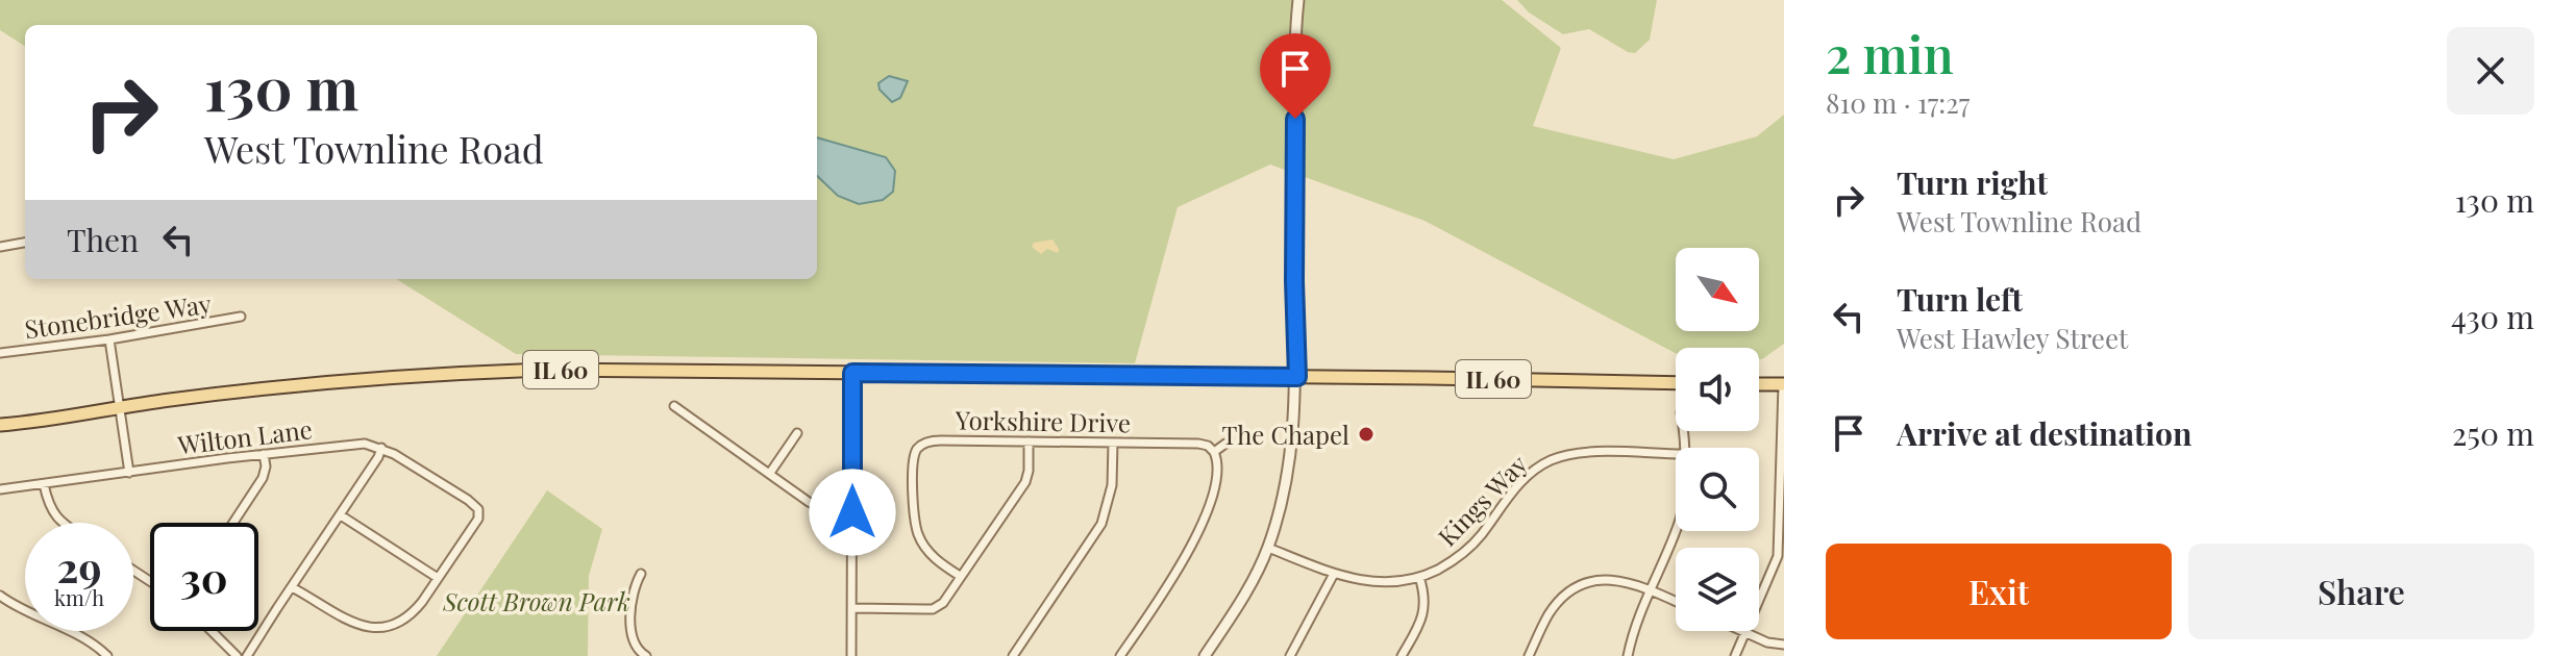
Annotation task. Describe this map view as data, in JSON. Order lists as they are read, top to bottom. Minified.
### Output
{"streets":{"main road":["IL 60"],"street":["Stonebridge Way","Yorkshire Drive","Wilton Lane","Kings Way"]},"parks":["Scott Brown Park"],"places":["The Chapel"],"north":"bottom right","page":{"heading":["2 min","810 m · 17:27"],"turn":["130 m","West Townline Road"],"list":[{"name":"Turn right","note":"West Townline Road","value":"130 m"},{"name":"Turn left","note":"West Hawley Street","value":"430 m"},{"name":"Arrive at destination","value":"250 m"}],"then":"Then","speed":"29 km/h","limit":"30","buttons":["Exit","Share"]}}
